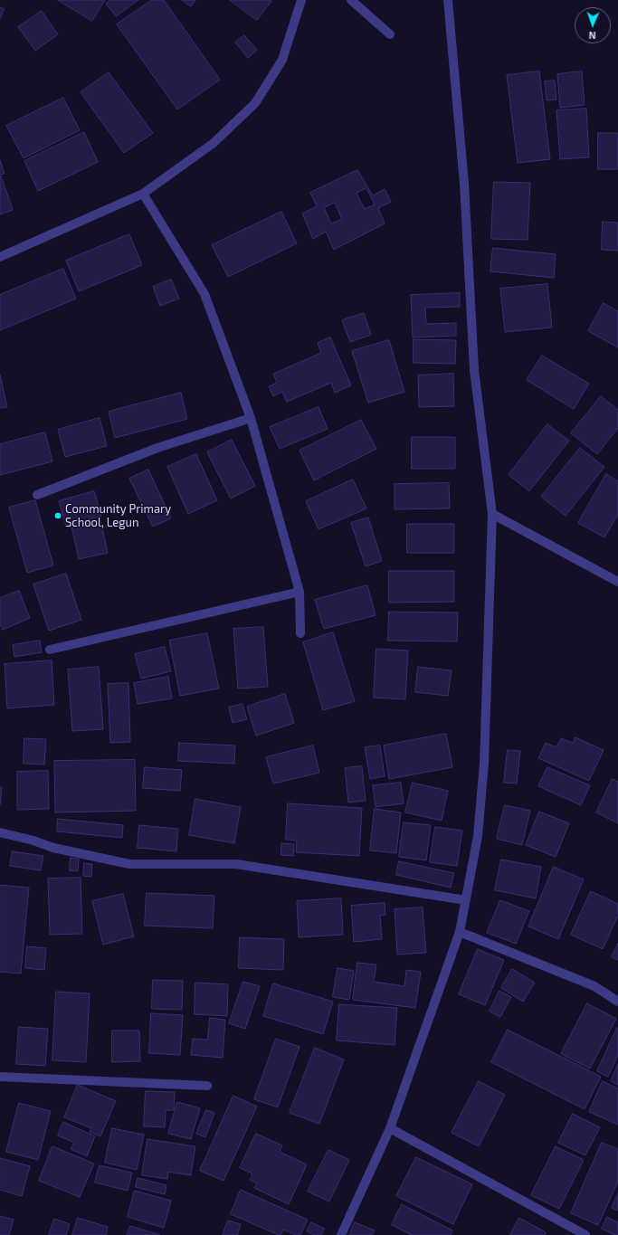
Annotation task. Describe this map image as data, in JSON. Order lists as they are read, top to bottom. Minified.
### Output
{"places":["Community Primary School, Legun"],"north":"bottom"}
